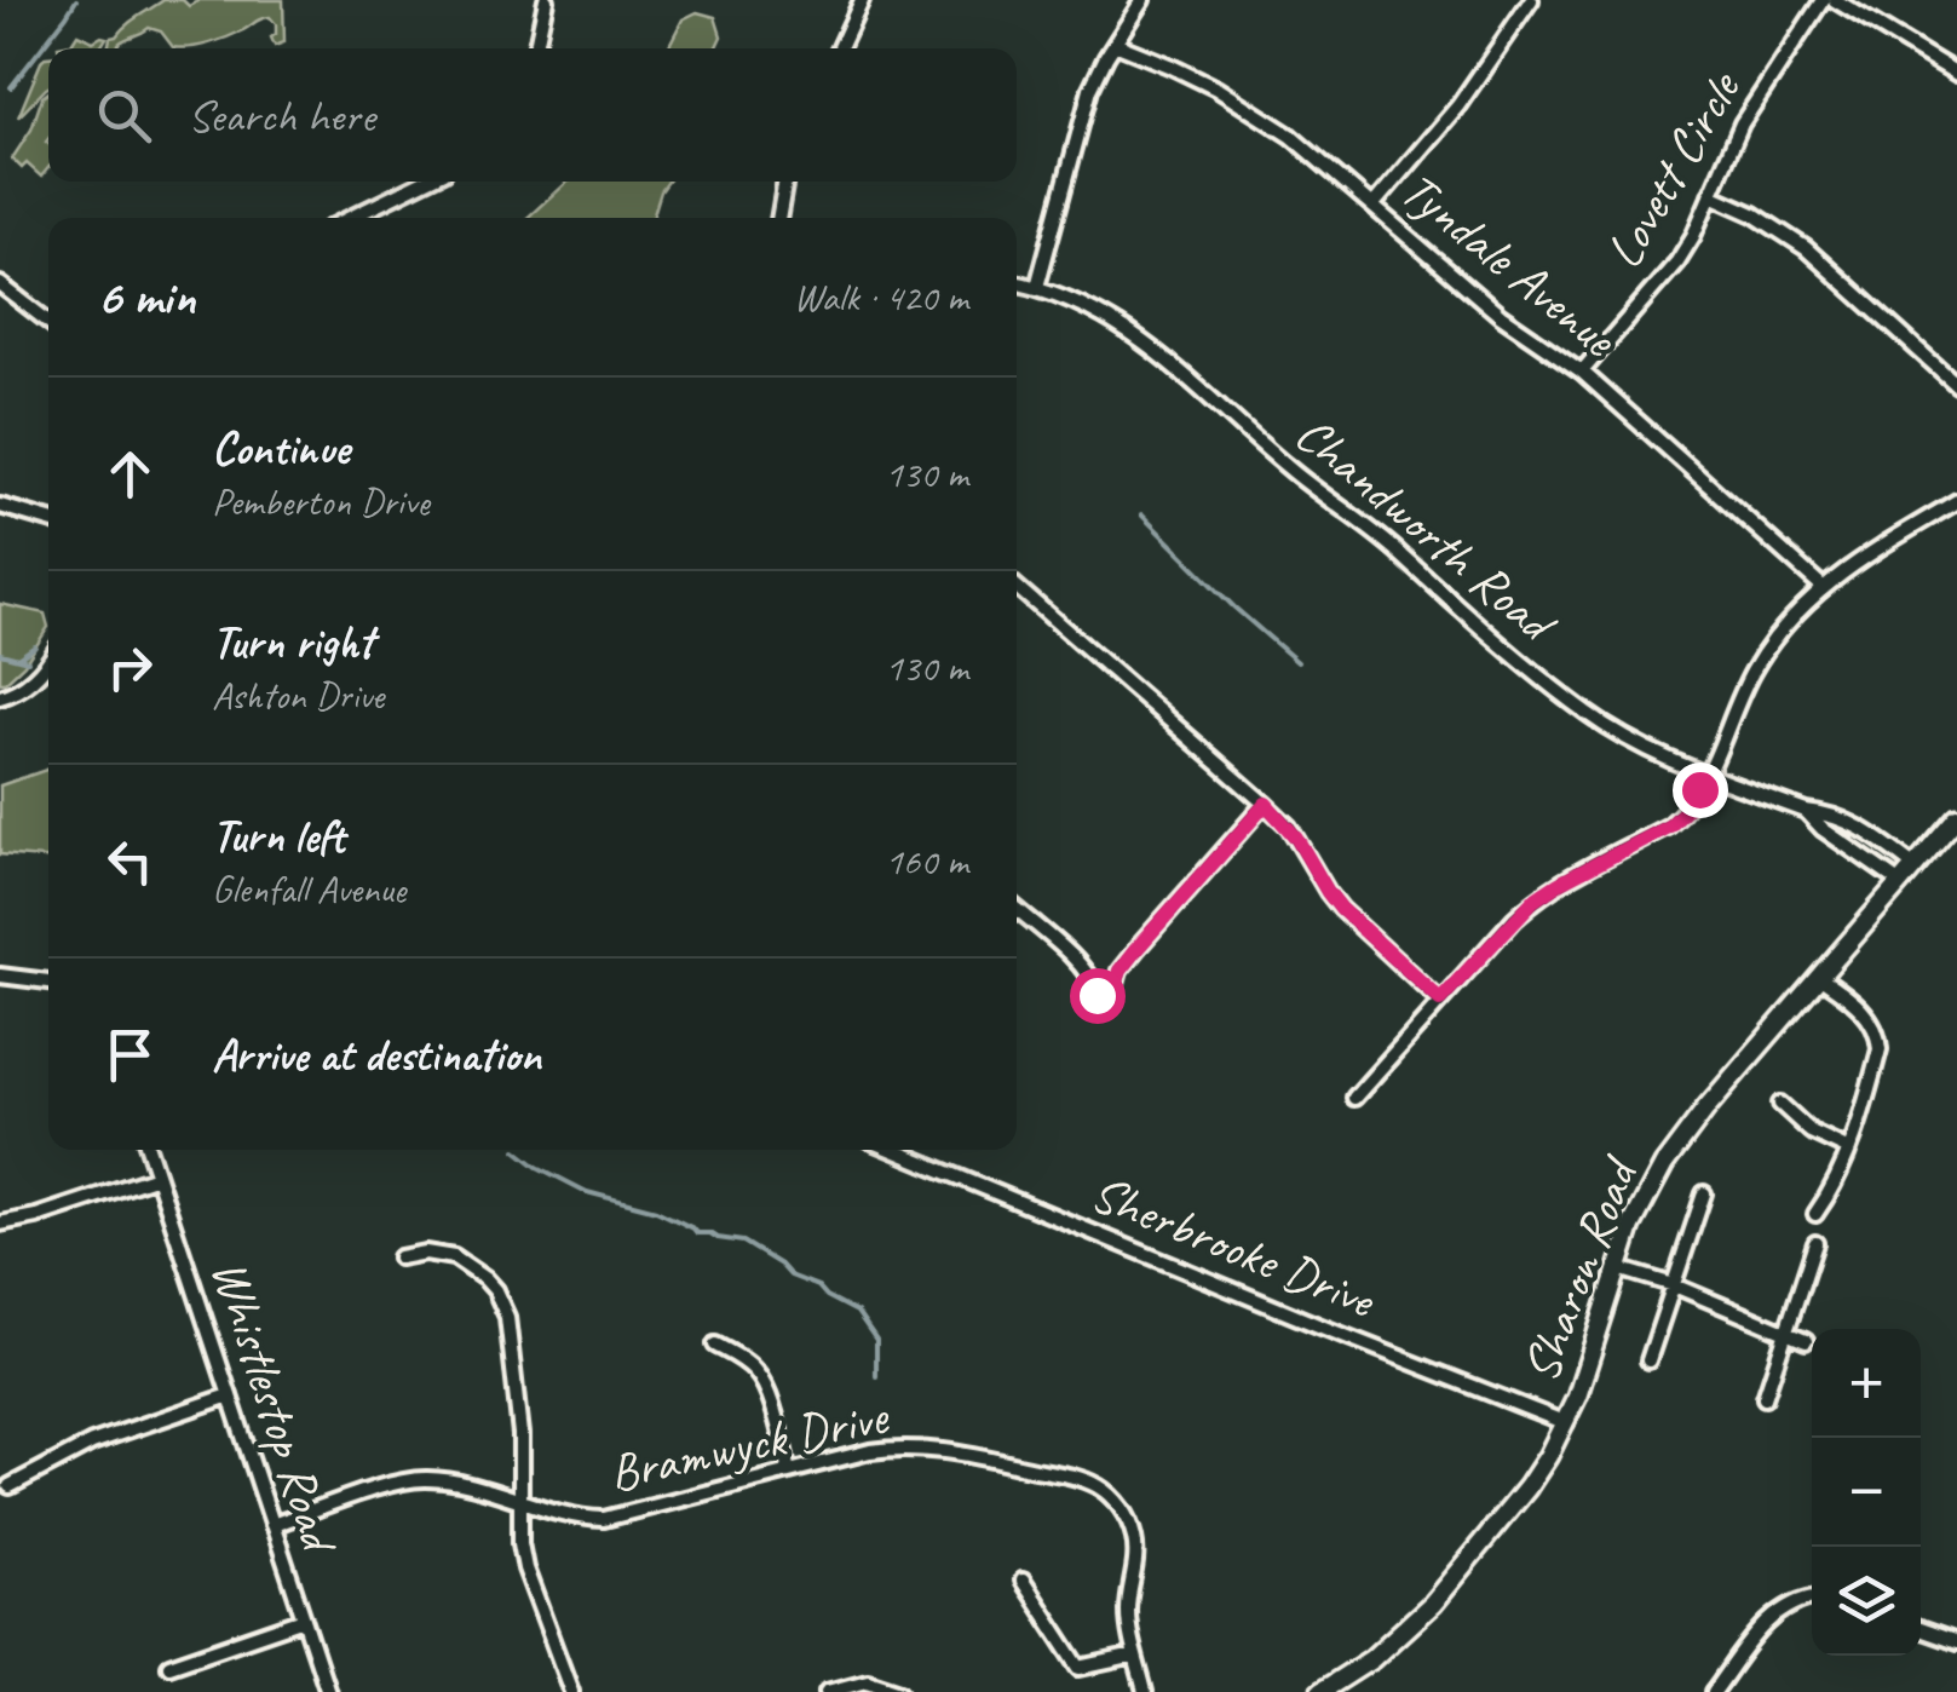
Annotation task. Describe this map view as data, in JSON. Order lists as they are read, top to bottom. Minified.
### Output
{"streets":{"main road":["Sharon Road"],"street":["Lovett Circle","Tyndale Avenue","Chandworth Road","Sherbrooke Drive","Whistlestop Road","Bramwyck Drive"]},"crossings":[["Lovett Circle","Tyndale Avenue"],["Chandworth Road","Sharon Road"],["Sherbrooke Drive","Sharon Road"],["Whistlestop Road","Bramwyck Drive"]],"page":{"search":"Search here","heading":["6 min","Walk · 420 m"],"list":[["Continue","Pemberton Drive","130 m"],["Turn right","Ashton Drive","130 m"],["Turn left","Glenfall Avenue","160 m"],"Arrive at destination"],"map_buttons":["+","−"]}}
